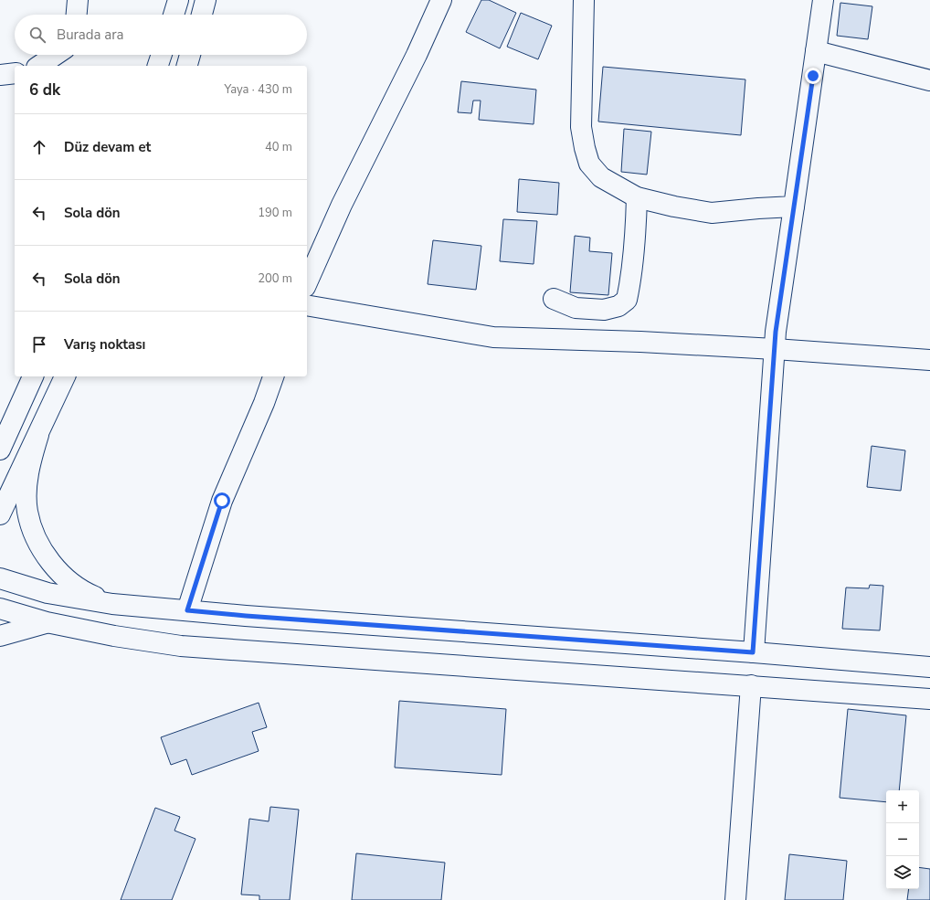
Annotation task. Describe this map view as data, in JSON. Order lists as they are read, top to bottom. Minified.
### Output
{"page":{"search":"Burada ara","heading":["6 dk","Yaya · 430 m"],"list":[["Düz devam et","40 m"],["Sola dön","190 m"],["Sola dön","200 m"],"Varış noktası"],"map_buttons":["+","−"]}}
